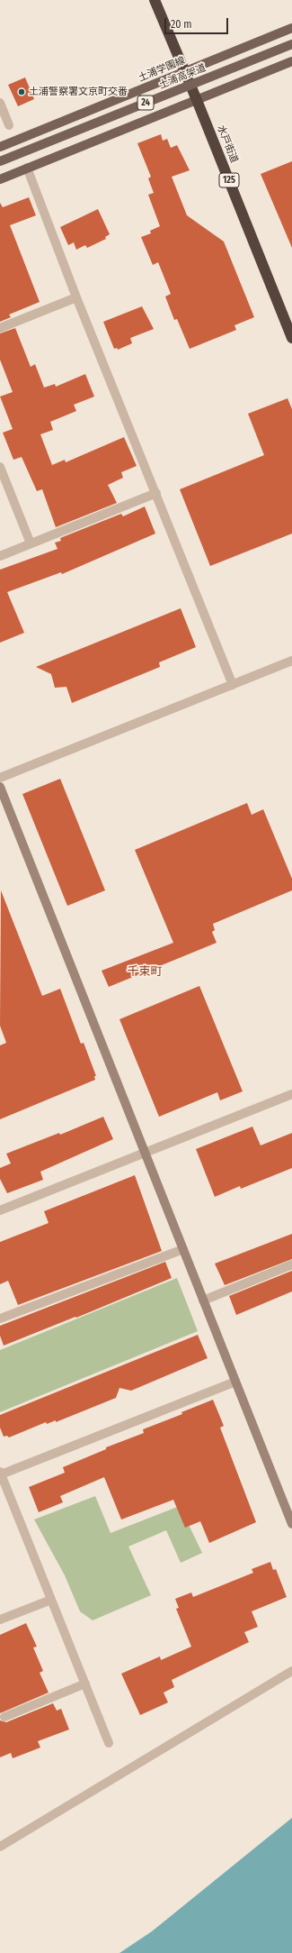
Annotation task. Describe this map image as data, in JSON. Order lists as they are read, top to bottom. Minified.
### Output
{"streets":{"highway":["水戸街道","125"],"main road":["土浦学園線","土浦高架道","24"]},"crossings":[["土浦学園線","水戸街道"],["24","水戸街道"]],"districts":["千束町"],"places":["土浦警察署文京町交番"],"scale_bar":"20 m"}
